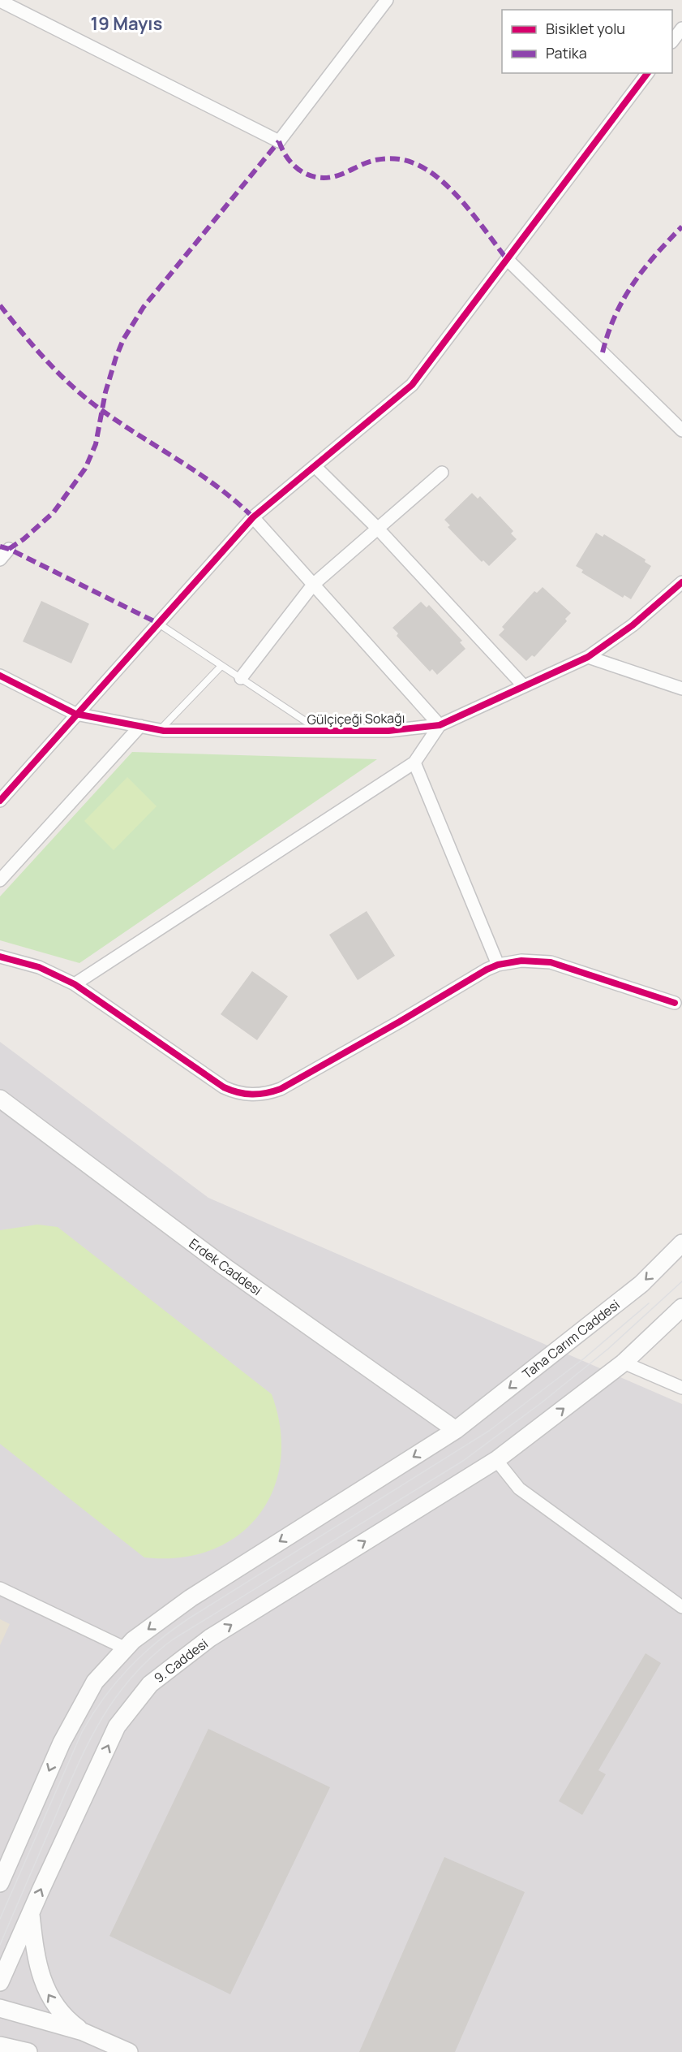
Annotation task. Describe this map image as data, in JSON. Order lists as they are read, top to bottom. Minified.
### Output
{"streets":{"main road":["Erdek Caddesi","Taha Carım Caddesi","9. Caddesi"],"street":["Gülçiçeği Sokağı"]},"crossings":[["Erdek Caddesi","Taha Carım Caddesi"]],"districts":["19 Mayıs"],"legend":["Bisiklet yolu","Patika"]}
